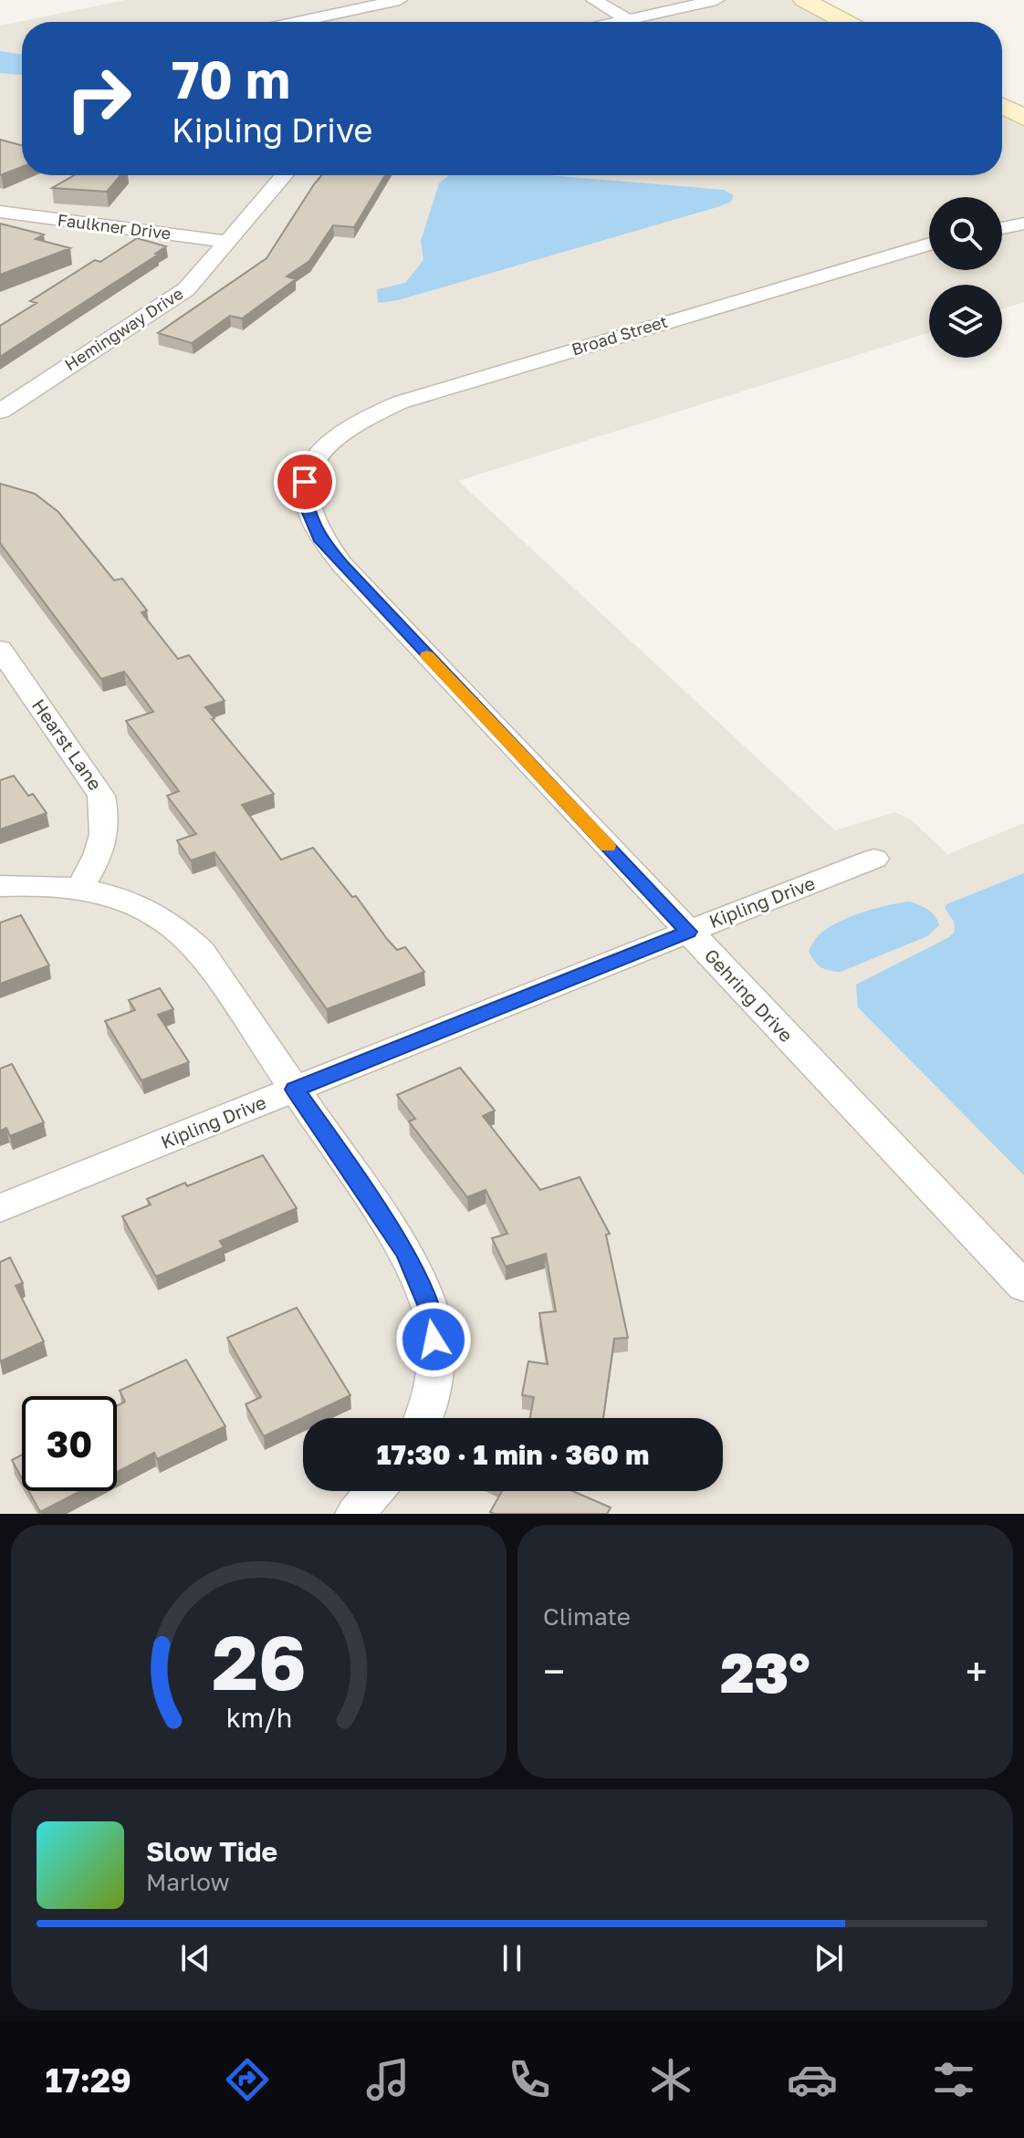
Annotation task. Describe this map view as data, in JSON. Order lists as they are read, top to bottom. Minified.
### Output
{"streets":{"street":["Faulkner Drive","Hemingway Drive","Broad Street","Hearst Lane","Kipling Drive","Gehring Drive"]},"crossings":[["Faulkner Drive","Hemingway Drive"],["Broad Street","Gehring Drive"],["Kipling Drive","Gehring Drive"]],"page":{"turn":["70 m","Kipling Drive"],"limit":"30","trip":"17:30 · 1 min · 360 m","tile":"Climate","heat":["−","23°","+"],"song":["Slow Tide","Marlow"],"tabs":"17:29","gauge":["26","km/h"]}}
